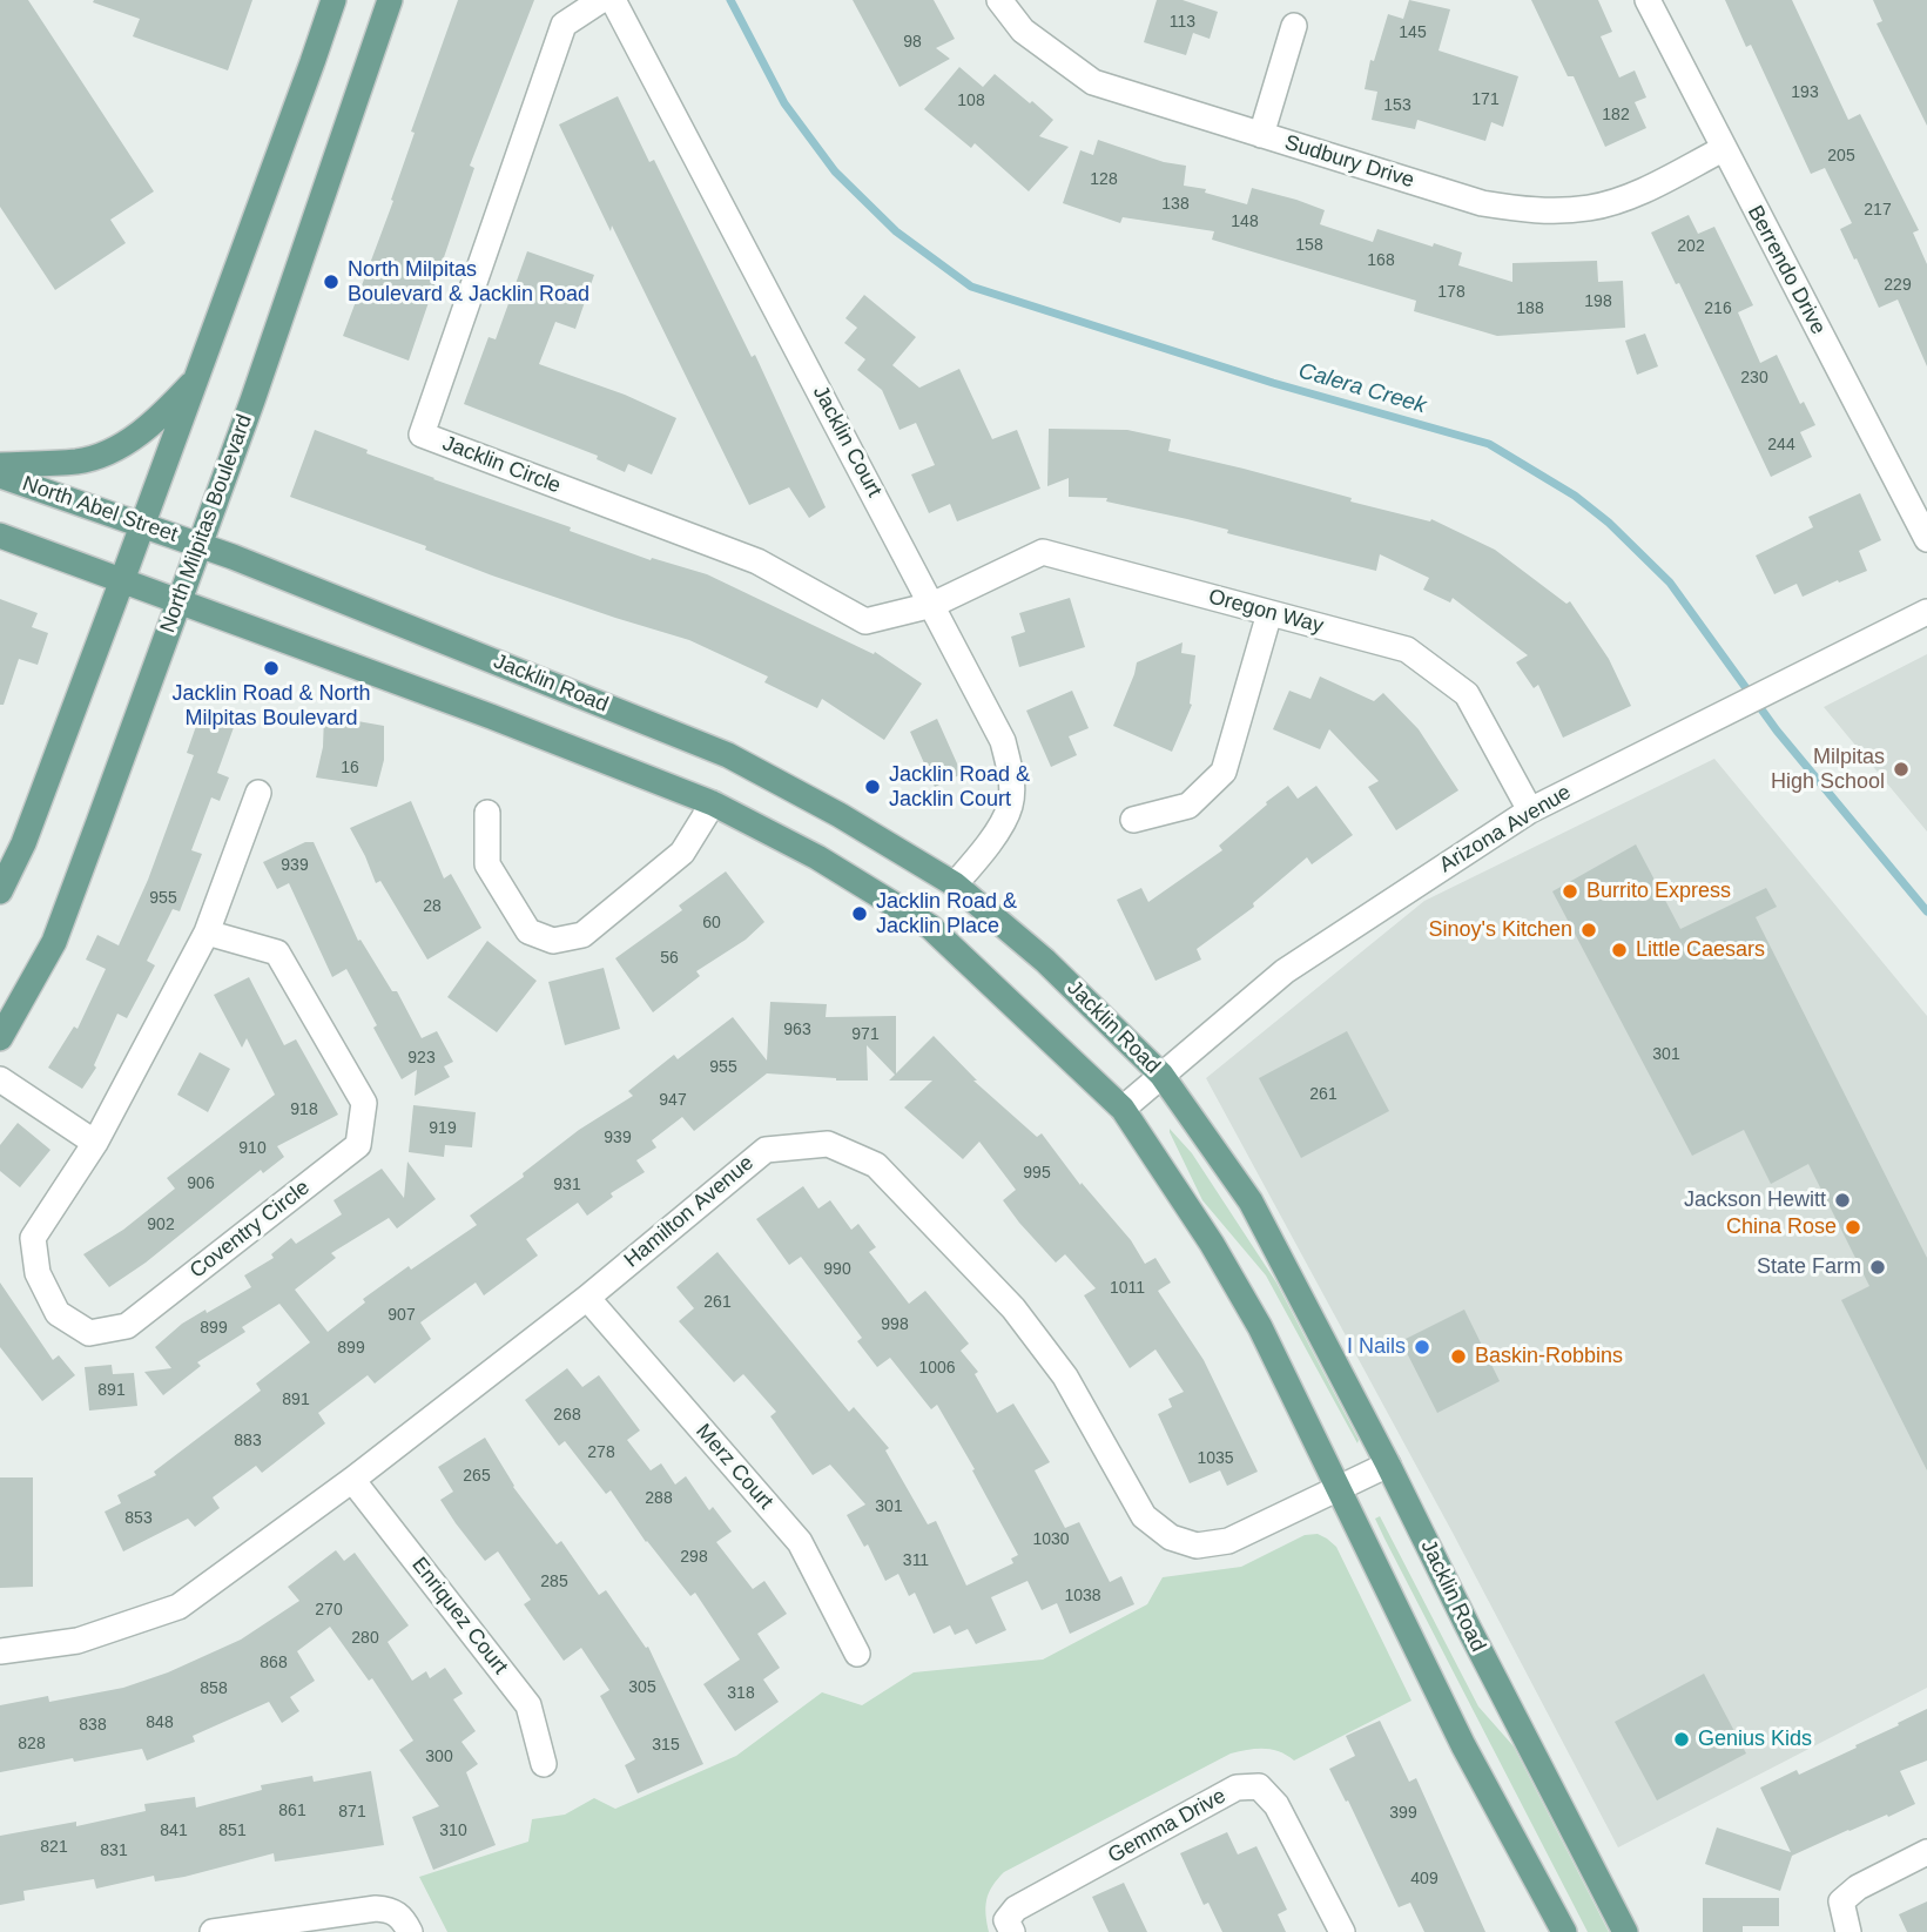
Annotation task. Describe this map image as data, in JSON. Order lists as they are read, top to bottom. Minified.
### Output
{"streets":{"main road":["North Abel Street","North Milpitas Boulevard","Jacklin Road"],"street":["Sudbury Drive","Berrendo Drive","Jacklin Court","Jacklin Circle","Oregon Way","Arizona Avenue","Hamilton Avenue","Coventry Circle","Merz Court","Enriquez Court","Gemma Drive"]},"crossings":[["Sudbury Drive","Berrendo Drive"],["Jacklin Court","Jacklin Circle"],["Jacklin Court","Oregon Way"],["Jacklin Court","Jacklin Road"],["Jacklin Circle","Oregon Way"],["North Abel Street","North Milpitas Boulevard"],["North Abel Street","Jacklin Road"],["North Milpitas Boulevard","Jacklin Road"],["Oregon Way","Arizona Avenue"],["Jacklin Road","Arizona Avenue"],["Jacklin Road","Hamilton Avenue"],["Hamilton Avenue","Merz Court"],["Hamilton Avenue","Enriquez Court"]],"water":["Calera Creek"],"places":["North Milpitas Boulevard & Jacklin Road","Jacklin Road & North Milpitas Boulevard","Milpitas High School","Jacklin Road & Jacklin Court","Burrito Express","Jacklin Road & Jacklin Place","Sinoy's Kitchen","Little Caesars","Jackson Hewitt","China Rose","State Farm","I Nails","Baskin-Robbins","Genius Kids"],"house_numbers":["113","145","98","193","171","108","153","182","205","128","138","217","148","158","202","168","229","178","198","188","216","230","244","16","939","955","28","60","56","963","971","301","923","955","261","947","918","919","939","910","995","906","931","902","990","1011","261","907","998","899","899","1006","891","891","268","883","278","1035","265","288","301","853","1030","298","311","285","1038","270","280","868","305","858","318","848","838","828","315","300","861","871","399","841","851","310","821","831","409"]}
